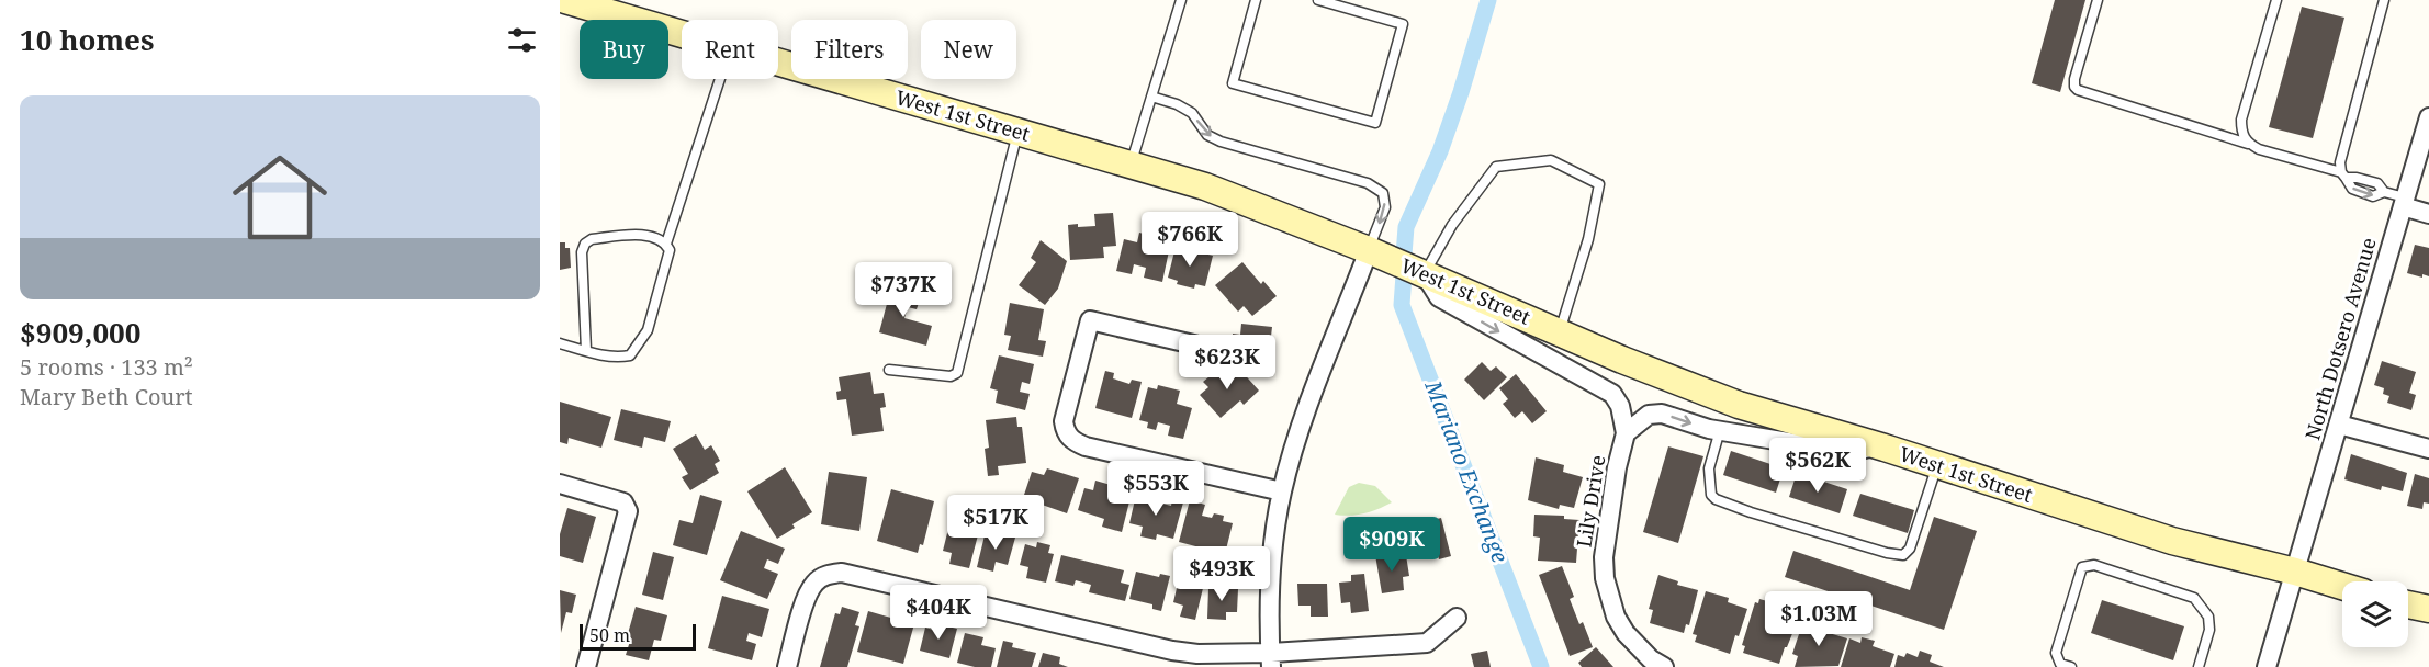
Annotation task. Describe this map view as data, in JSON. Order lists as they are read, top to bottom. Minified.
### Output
{"streets":{"main road":["West 1st Street"],"street":["North Dotsero Avenue","Lily Drive"]},"crossings":[["West 1st Street","North Dotsero Avenue"],["West 1st Street","Lily Drive"]],"water":["Mariano Exchange"],"scale_bar":"50 m","page":{"heading":"10 homes","chip":["Buy","Rent","Filters","New"],"list":[{"name":"$909,000","note":"5 rooms · 133 m² · Mary Beth Court"}],"price":["$766K","$737K","$623K","$562K","$553K","$517K","$909K","$493K","$404K","$1.03M"],"scale":"50 m"}}
